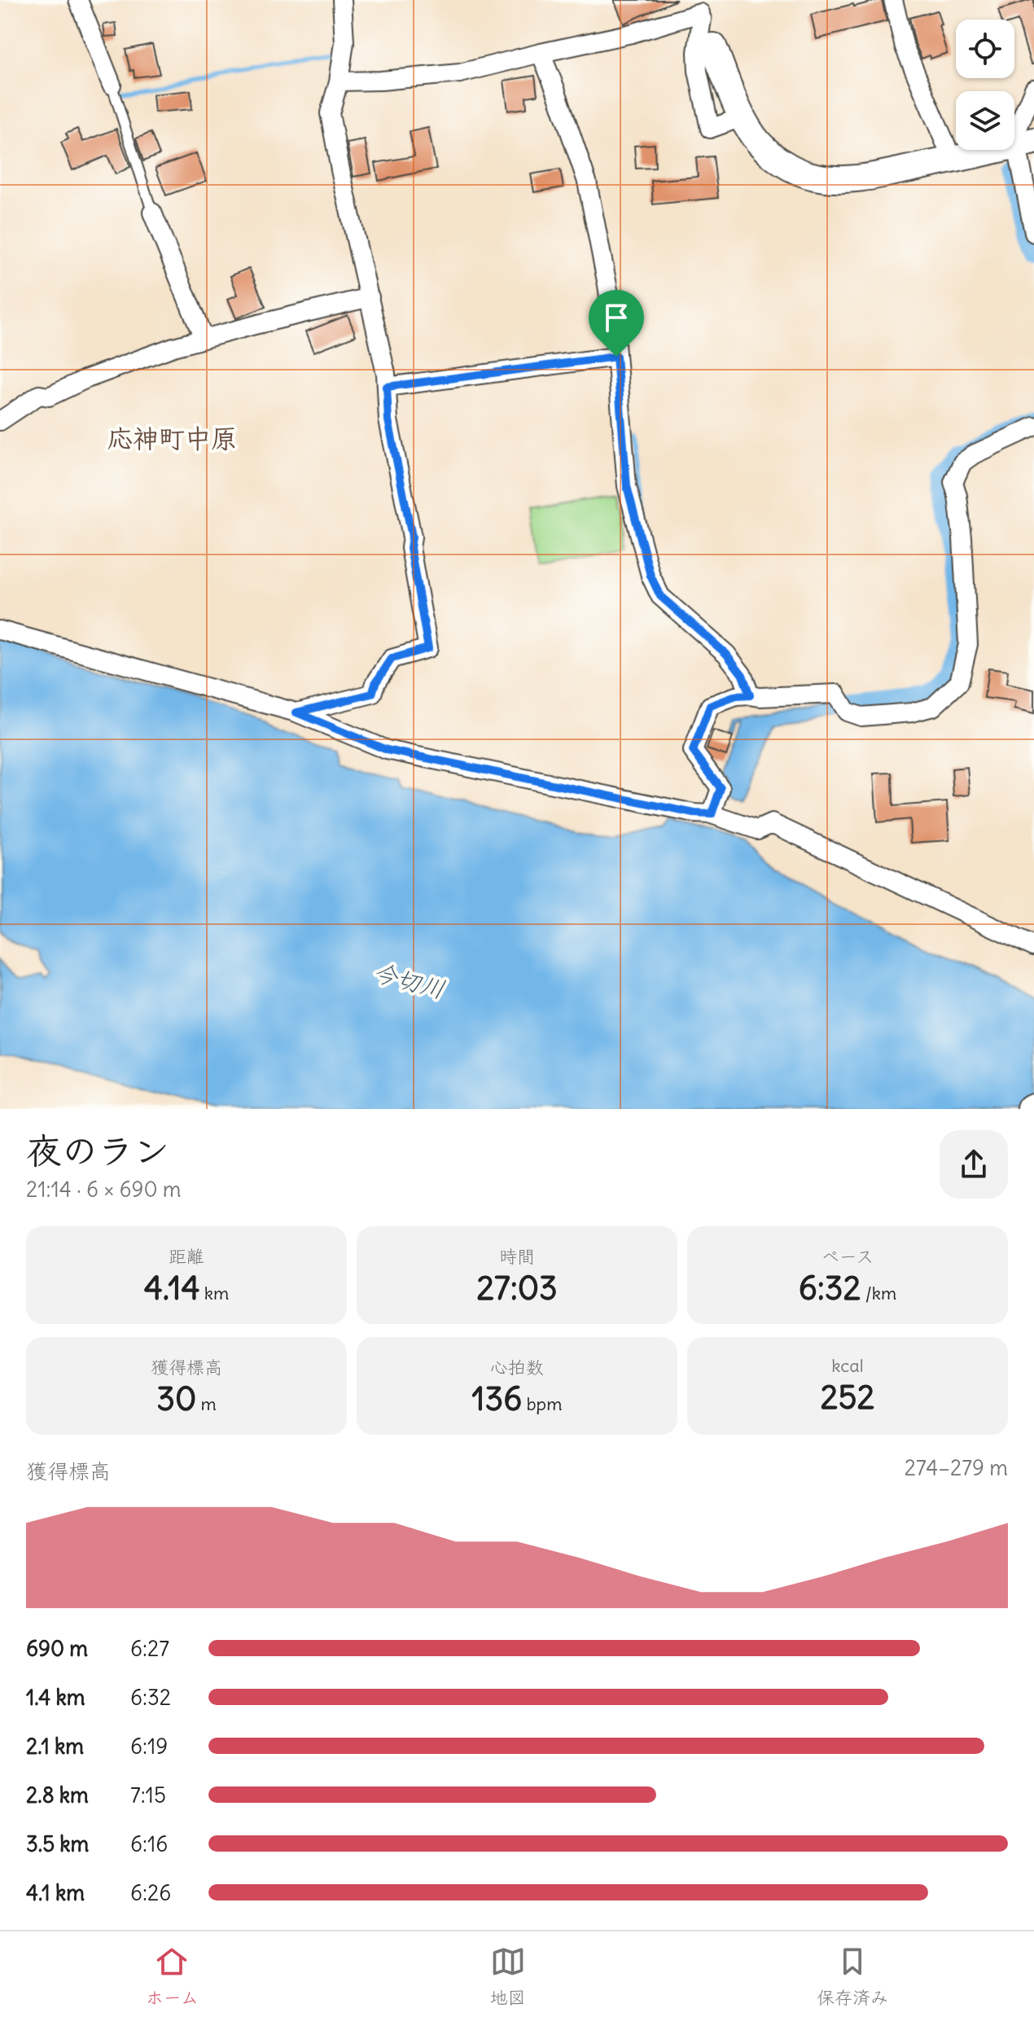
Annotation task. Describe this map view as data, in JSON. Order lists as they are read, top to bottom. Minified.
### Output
{"districts":["応神町中原"],"water":["今切川"],"page":{"heading":["夜のラン","21:14 · 6 × 690 m"],"stats":[["距離","4.14 km"],["時間","27:03"],["ペース","6:32 /km"],["獲得標高","30 m"],["心拍数","136 bpm"],["kcal","252"]],"chart":["獲得標高","274–279 m"],"list":[{"name":"690 m","note":"6:27"},{"name":"1.4 km","note":"6:32"},{"name":"2.1 km","note":"6:19"},{"name":"2.8 km","note":"7:15"},{"name":"3.5 km","note":"6:16"},{"name":"4.1 km","note":"6:26"}],"tabs":["ホーム","地図","保存済み"]}}
